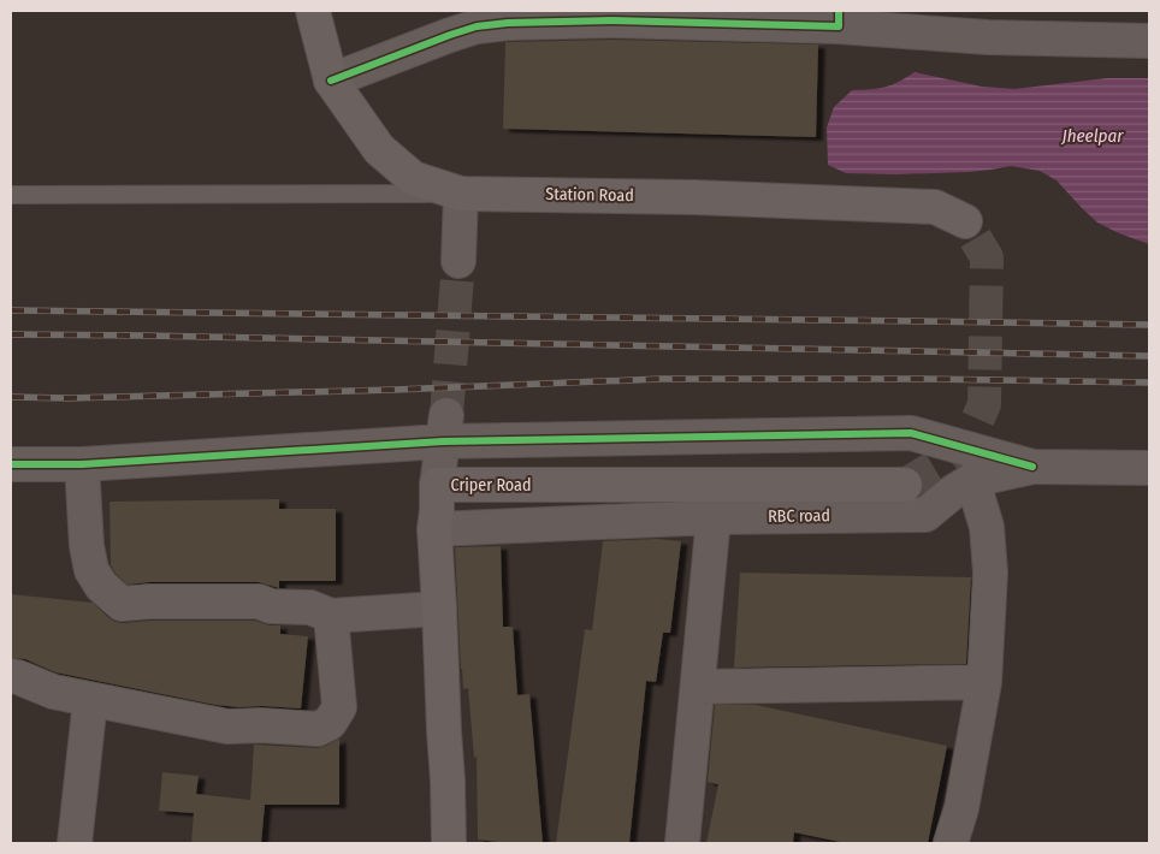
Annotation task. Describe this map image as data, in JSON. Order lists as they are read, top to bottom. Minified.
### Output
{"streets":{"main road":["Station Road","Criper Road"],"street":["RBC road"]},"crossings":[["Criper Road","RBC road"]],"water":["Jheelpar"]}
